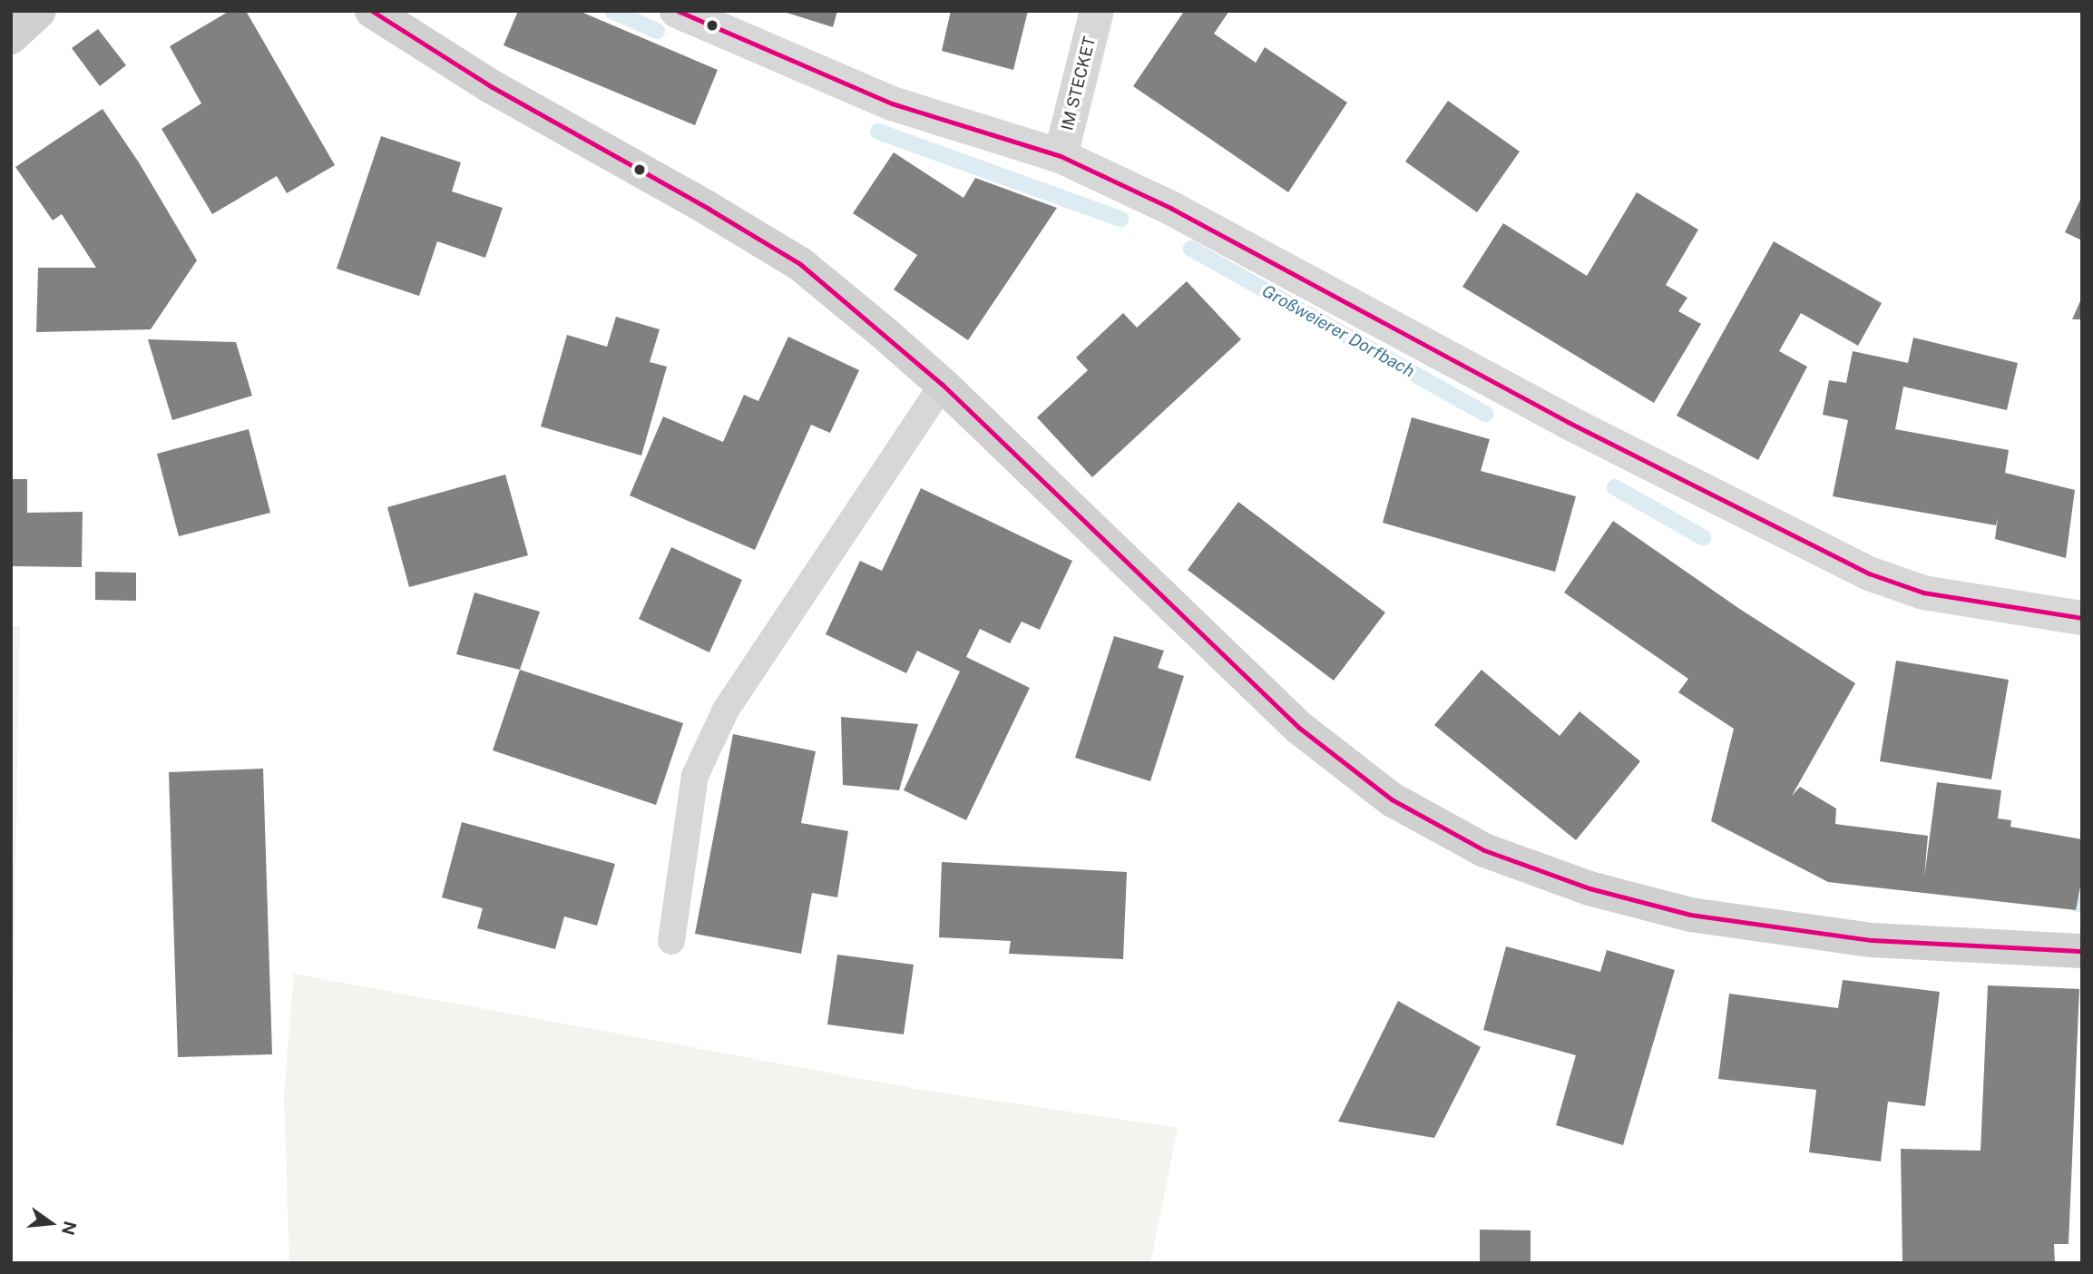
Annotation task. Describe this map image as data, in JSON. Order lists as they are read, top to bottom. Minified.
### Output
{"streets":{"street":["IM STECKET"]},"water":["Großweierer Dorfbach"],"north":"right"}
